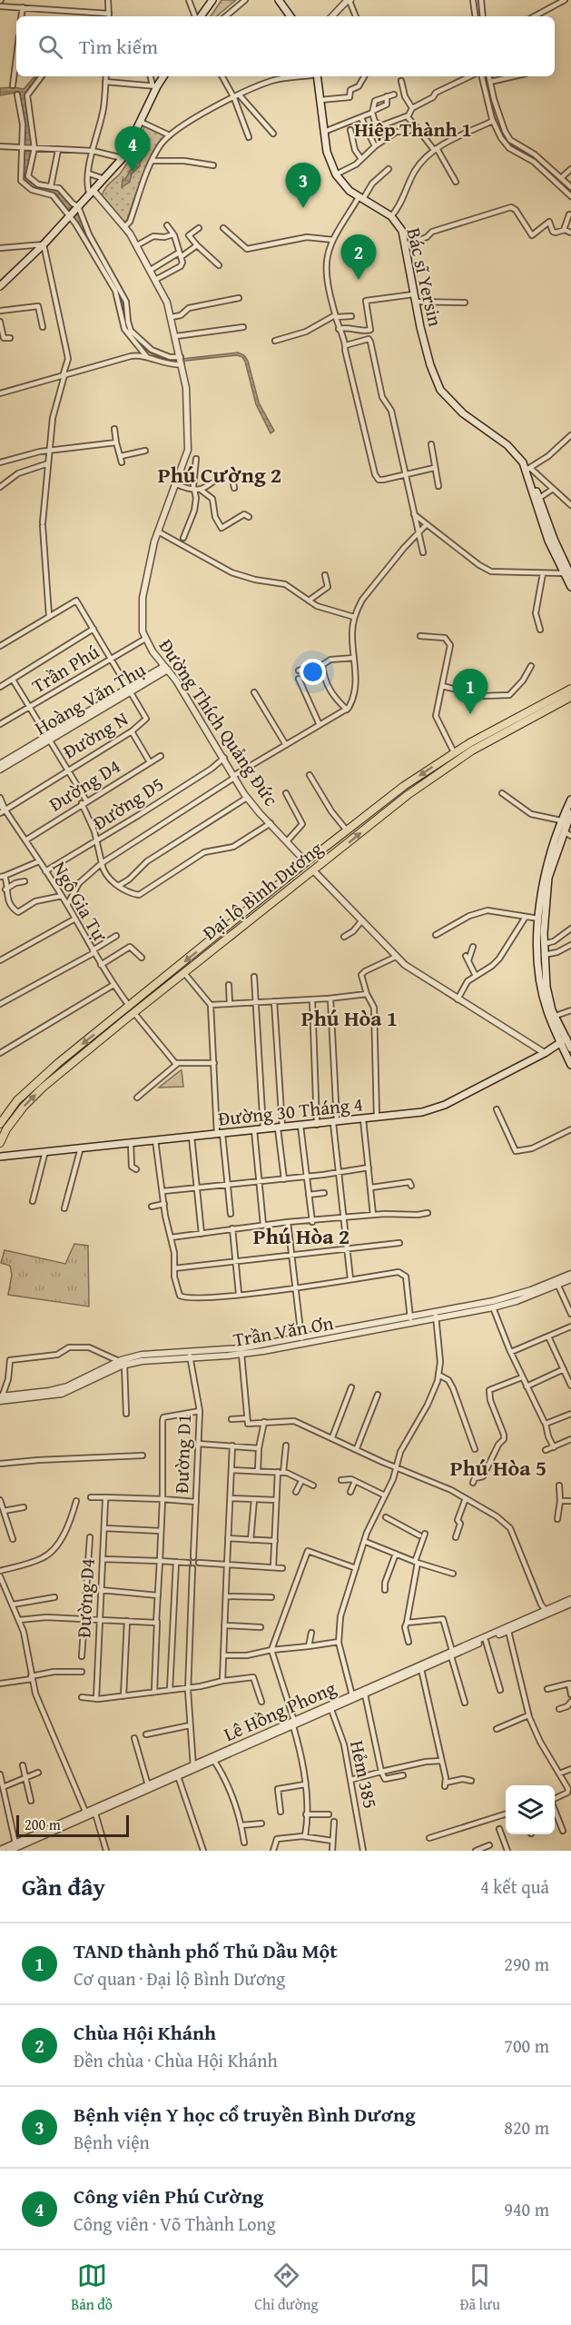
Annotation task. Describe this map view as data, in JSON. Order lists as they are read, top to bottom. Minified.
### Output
{"streets":{"highway":["Đại lộ Bình Dương"],"main road":["Bác sĩ Yersin","Đường 30 Tháng 4"],"street":["Trần Phú","Hoàng Văn Thụ","Đường Thích Quảng Đức","Đường N","Đường D4","Đường D5","Ngô Gia Tự","Trần Văn Ơn","Đường D1","Lê Hồng Phong","Hẻm 385"]},"crossings":[["Trần Phú","Đường Thích Quảng Đức"],["Trần Phú","Đường N"],["Hoàng Văn Thụ","Đường Thích Quảng Đức"],["Hoàng Văn Thụ","Đường N"],["Đường Thích Quảng Đức","Đường D5"],["Đường Thích Quảng Đức","Đại lộ Bình Dương"],["Đường N","Ngô Gia Tự"],["Đường D4","Ngô Gia Tự"],["Đường D5","Ngô Gia Tự"],["Đại lộ Bình Dương","Ngô Gia Tự"],["Trần Văn Ơn","Đường D1"],["Lê Hồng Phong","Hẻm 385"]],"districts":["Hiệp Thành 1","Phú Cường 2","Phú Hòa 1","Phú Hòa 2","Phú Hòa 5"],"scale_bar":"200 m","page":{"search":"Tìm kiếm","pins":["4","3","2","1"],"scale":"200 m","heading":["Gần đây","4 kết quả"],"list":[{"mark":"1","name":"TAND thành phố Thủ Dầu Một","note":"Cơ quan · Đại lộ Bình Dương","value":"290 m"},{"mark":"2","name":"Chùa Hội Khánh","note":"Đền chùa · Chùa Hội Khánh","value":"700 m"},{"mark":"3","name":"Bệnh viện Y học cổ truyền Bình Dương","note":"Bệnh viện","value":"820 m"},{"mark":"4","name":"Công viên Phú Cường","note":"Công viên · Võ Thành Long","value":"940 m"}],"nav":["Bản đồ","Chỉ đường","Đã lưu"]}}
